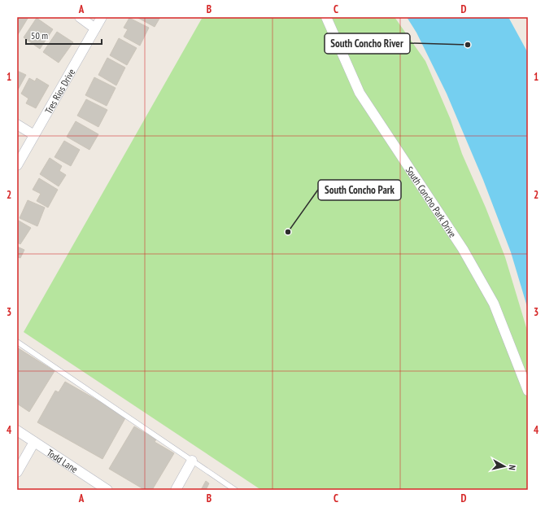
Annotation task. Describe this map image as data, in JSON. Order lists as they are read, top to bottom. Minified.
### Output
{"streets":{"street":["Tres Rios Drive","South Concho Park Drive","Todd Lane"]},"places":["South Concho River","South Concho Park"],"scale_bar":"50 m","north":"right","grid":{"columns":["A","B","C","D"],"rows":["1","2","3","4"]}}
